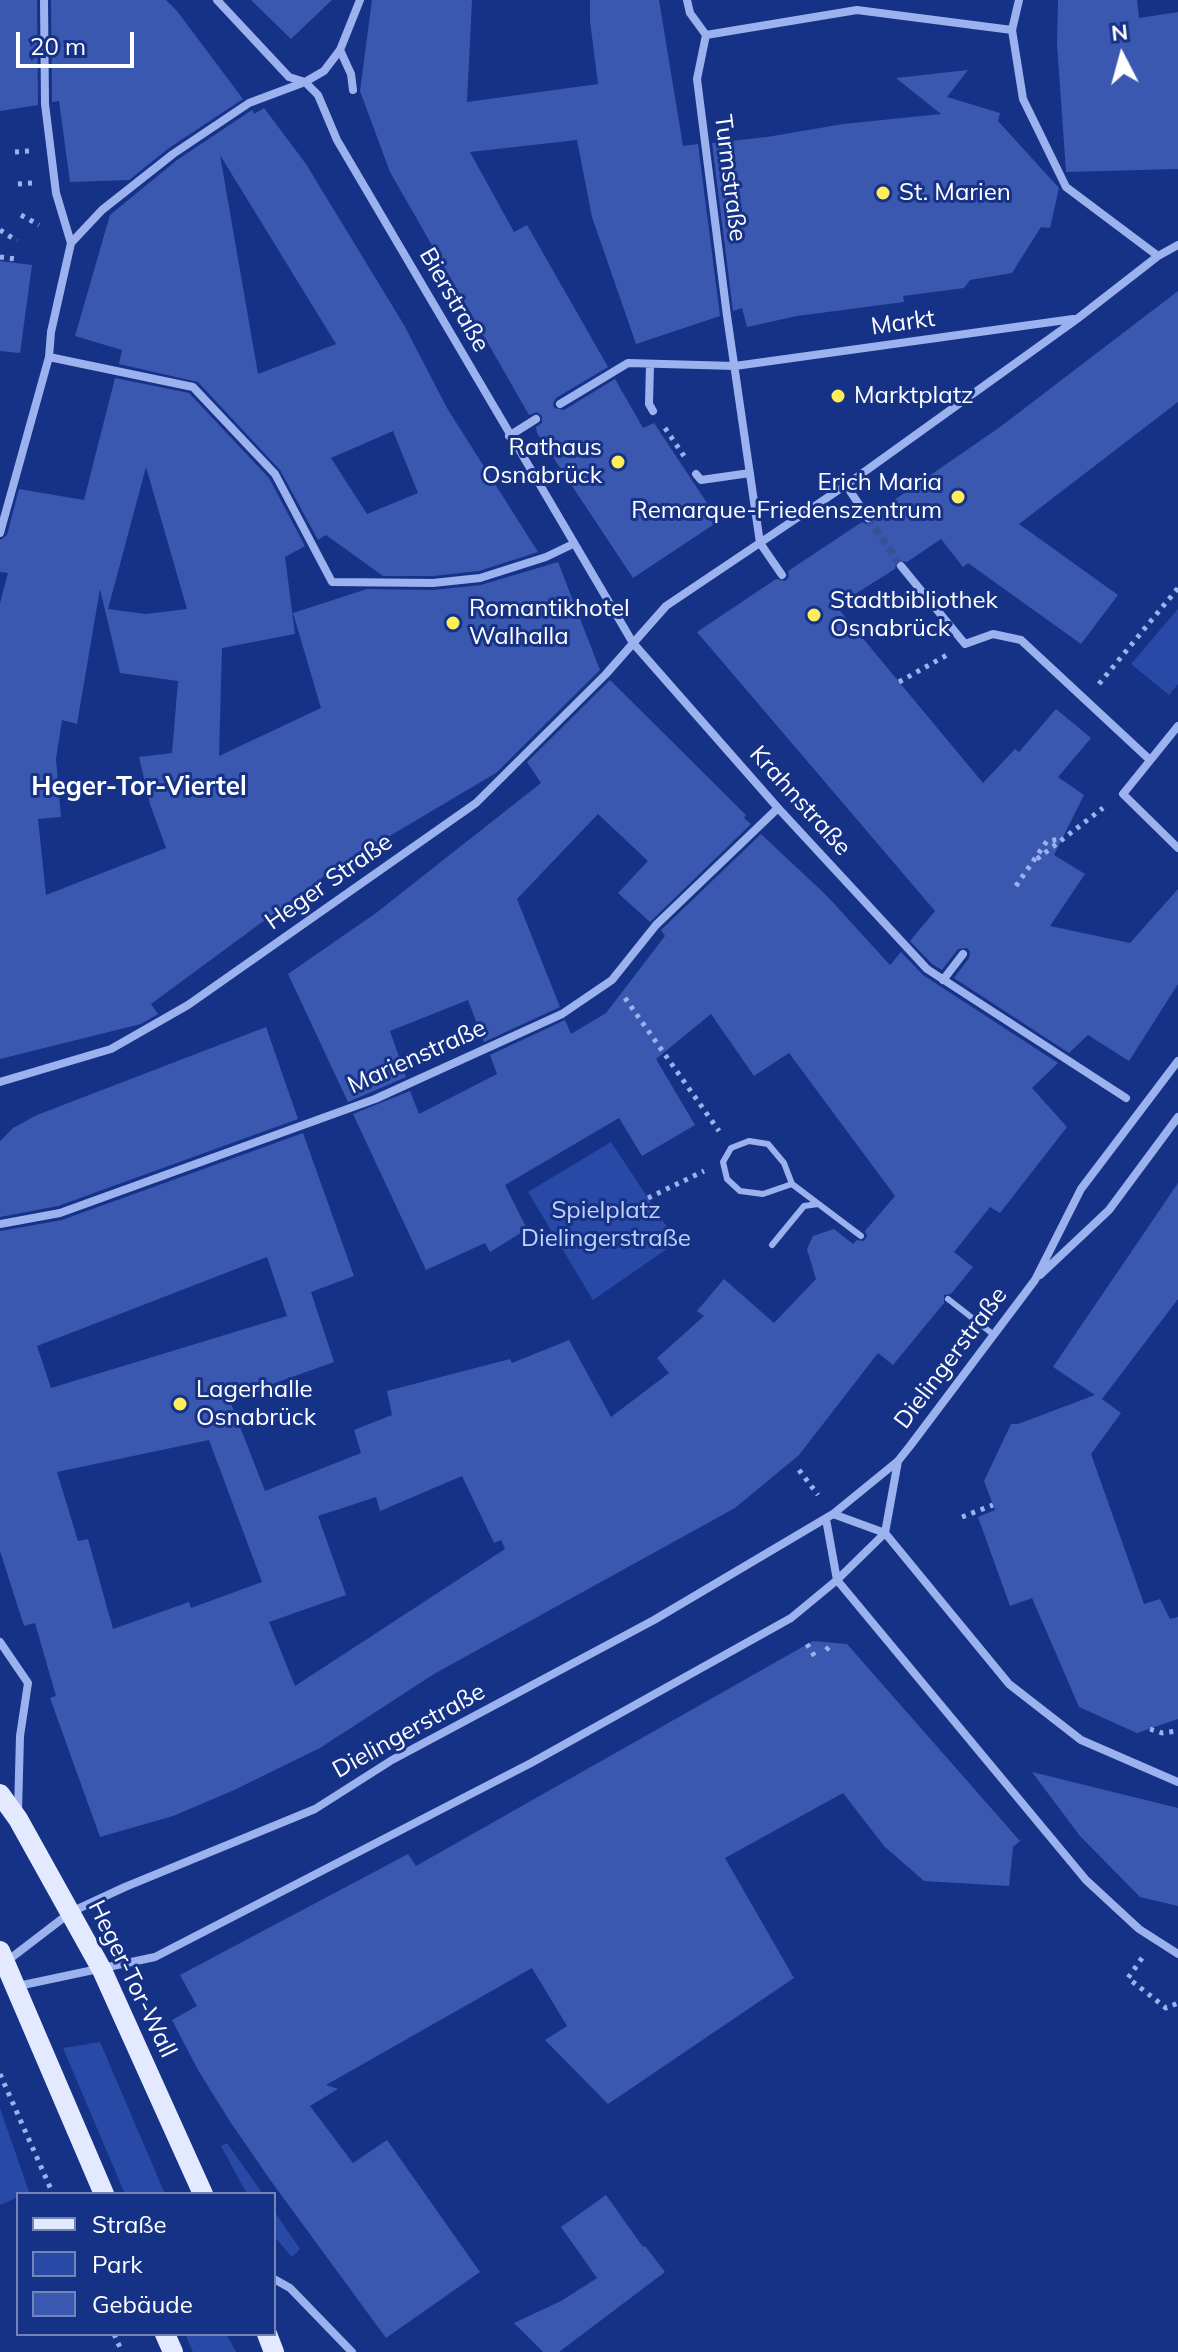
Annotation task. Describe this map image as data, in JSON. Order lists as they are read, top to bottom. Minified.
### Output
{"streets":{"main road":["Heger-Tor-Wall"],"street":["Turmstraße","Bierstraße","Markt","Krahnstraße","Heger Straße","Marienstraße","Dielingerstraße"]},"crossings":[["Turmstraße","Markt"],["Bierstraße","Krahnstraße"],["Bierstraße","Heger Straße"],["Krahnstraße","Heger Straße"],["Krahnstraße","Marienstraße"],["Dielingerstraße","Heger-Tor-Wall"]],"districts":["Heger-Tor-Viertel"],"parks":["Spielplatz Dielingerstraße"],"places":["St. Marien","Marktplatz","Rathaus Osnabrück","Erich Maria Remarque-Friedenszentrum","Stadtbibliothek Osnabrück","Romantikhotel Walhalla","Lagerhalle Osnabrück"],"legend":["Straße","Park","Gebäude"],"scale_bar":"20 m","north":"top"}
